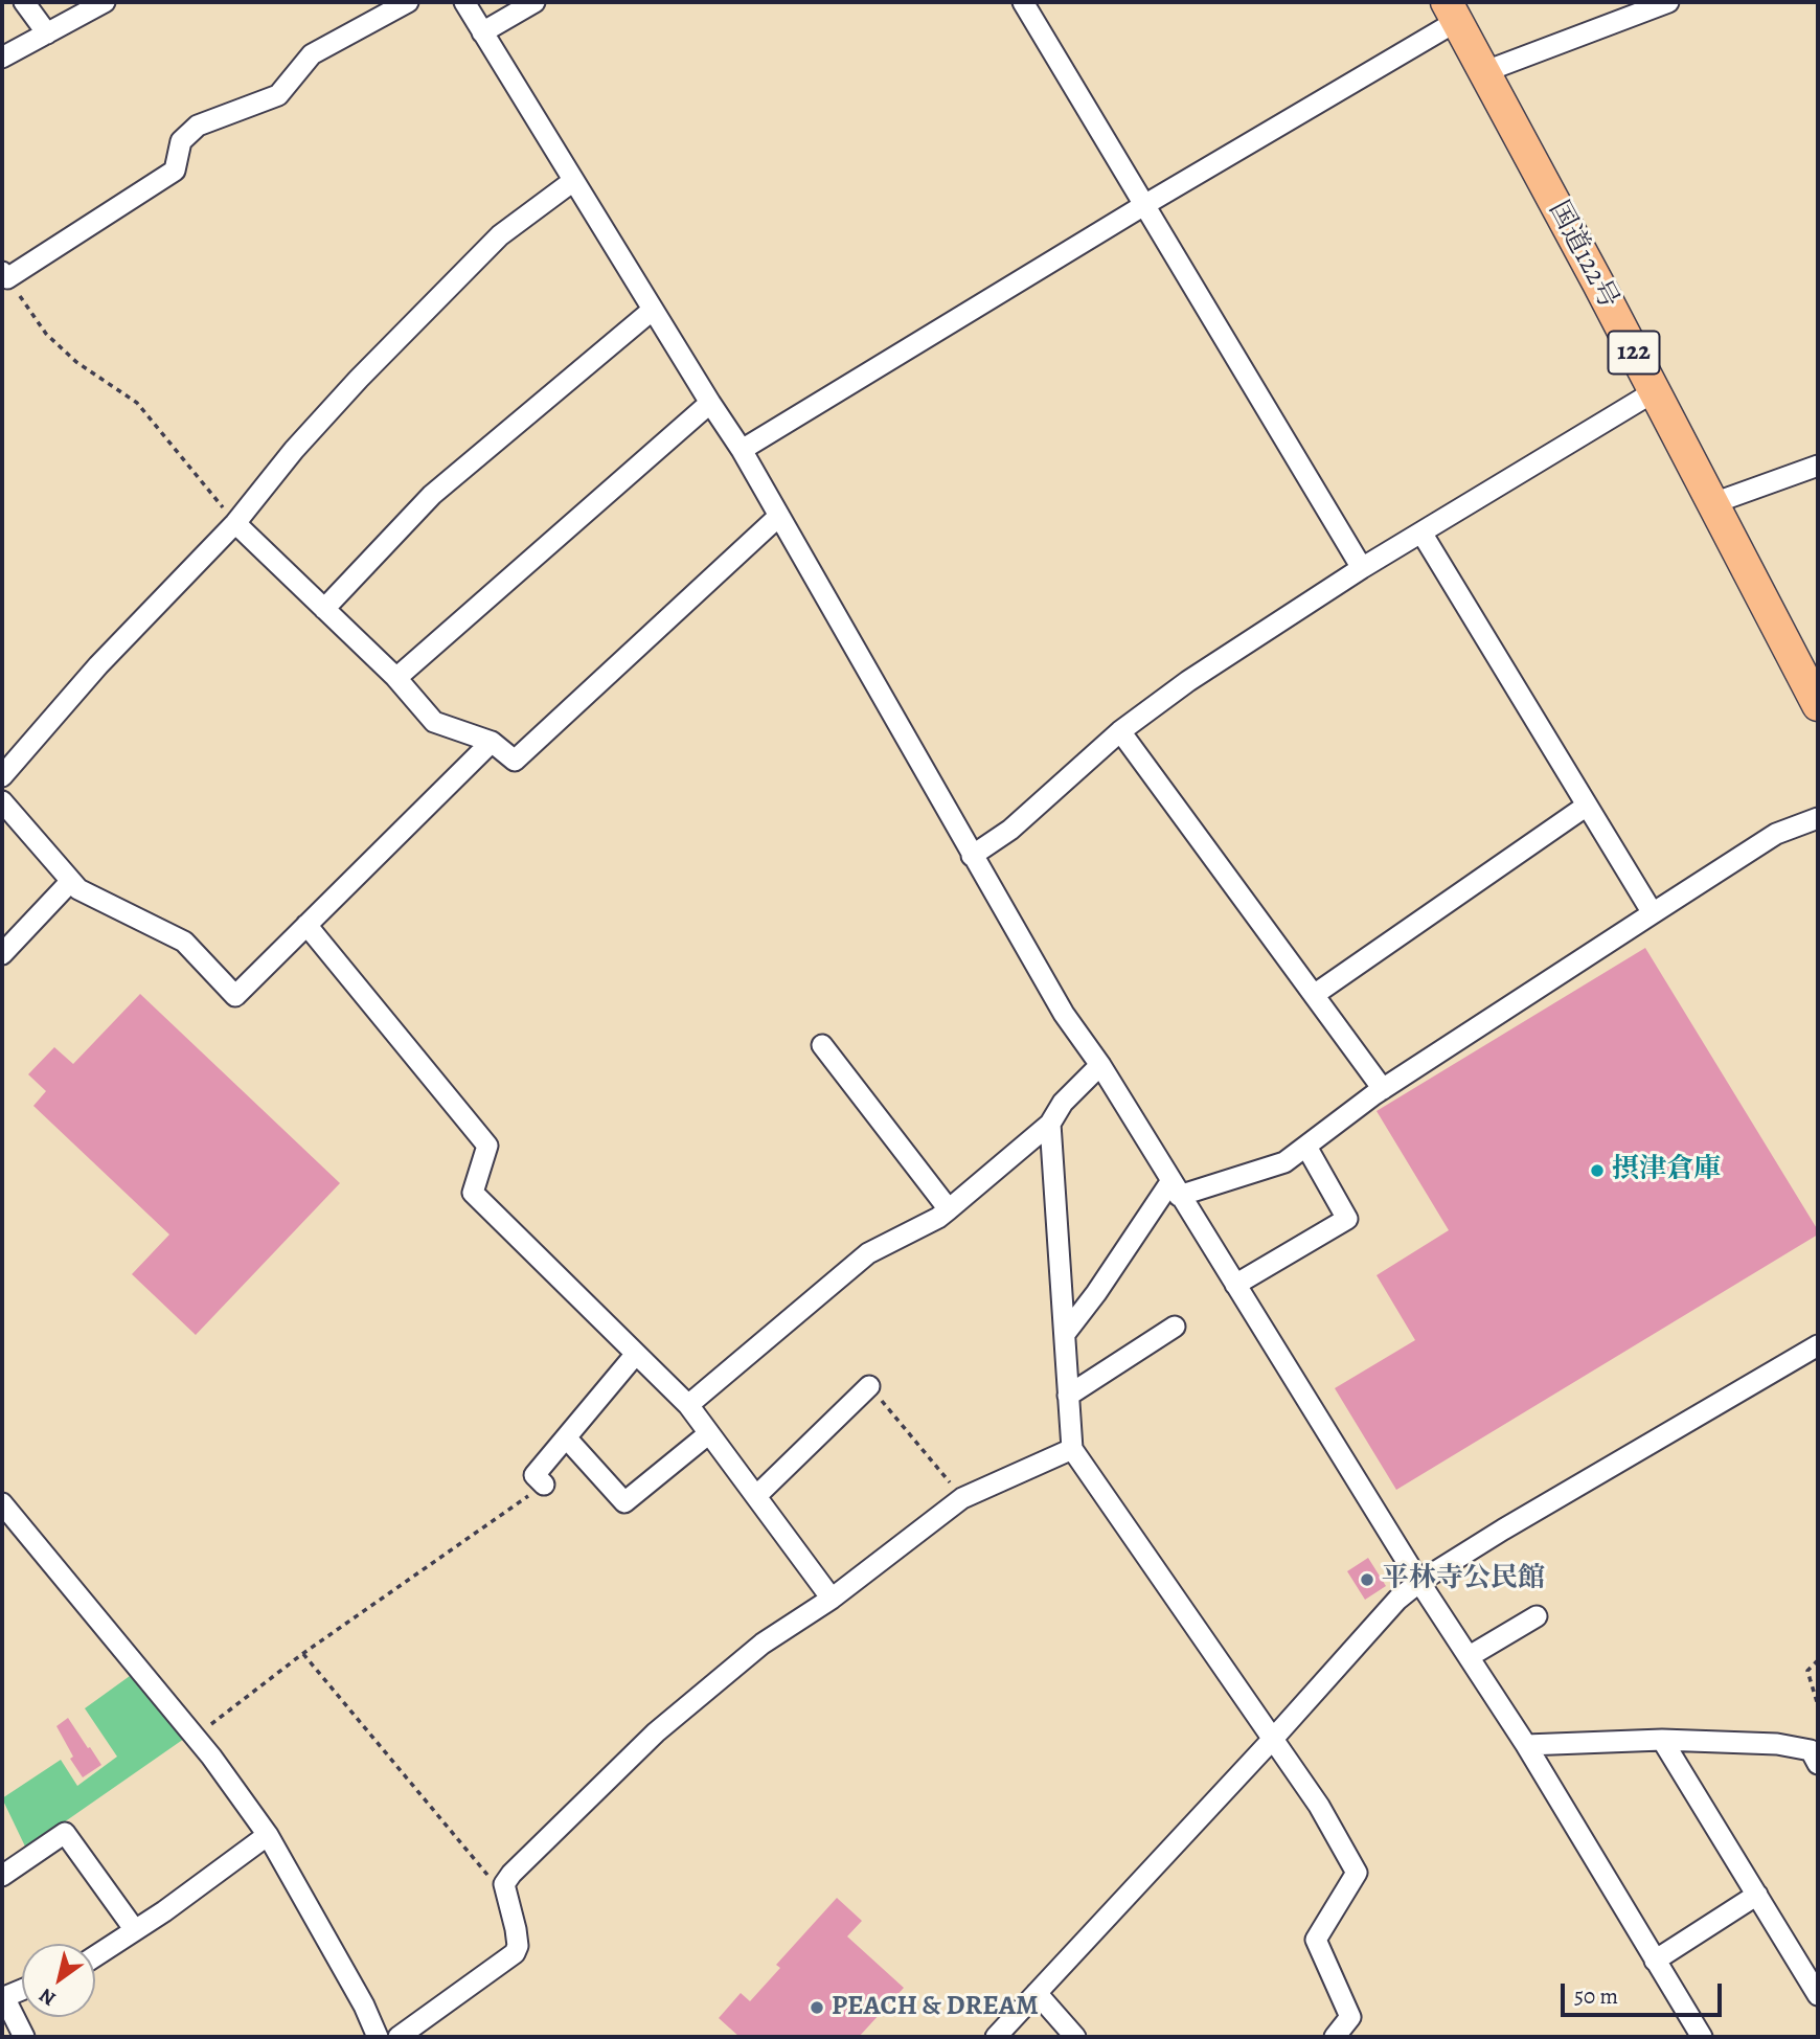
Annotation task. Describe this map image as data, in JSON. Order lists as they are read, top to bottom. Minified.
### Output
{"streets":{"highway":["国道122号","122"]},"places":["摂津倉庫","平林寺公民館","PEACH & DREAM"],"scale_bar":"50 m","north":"bottom left"}
